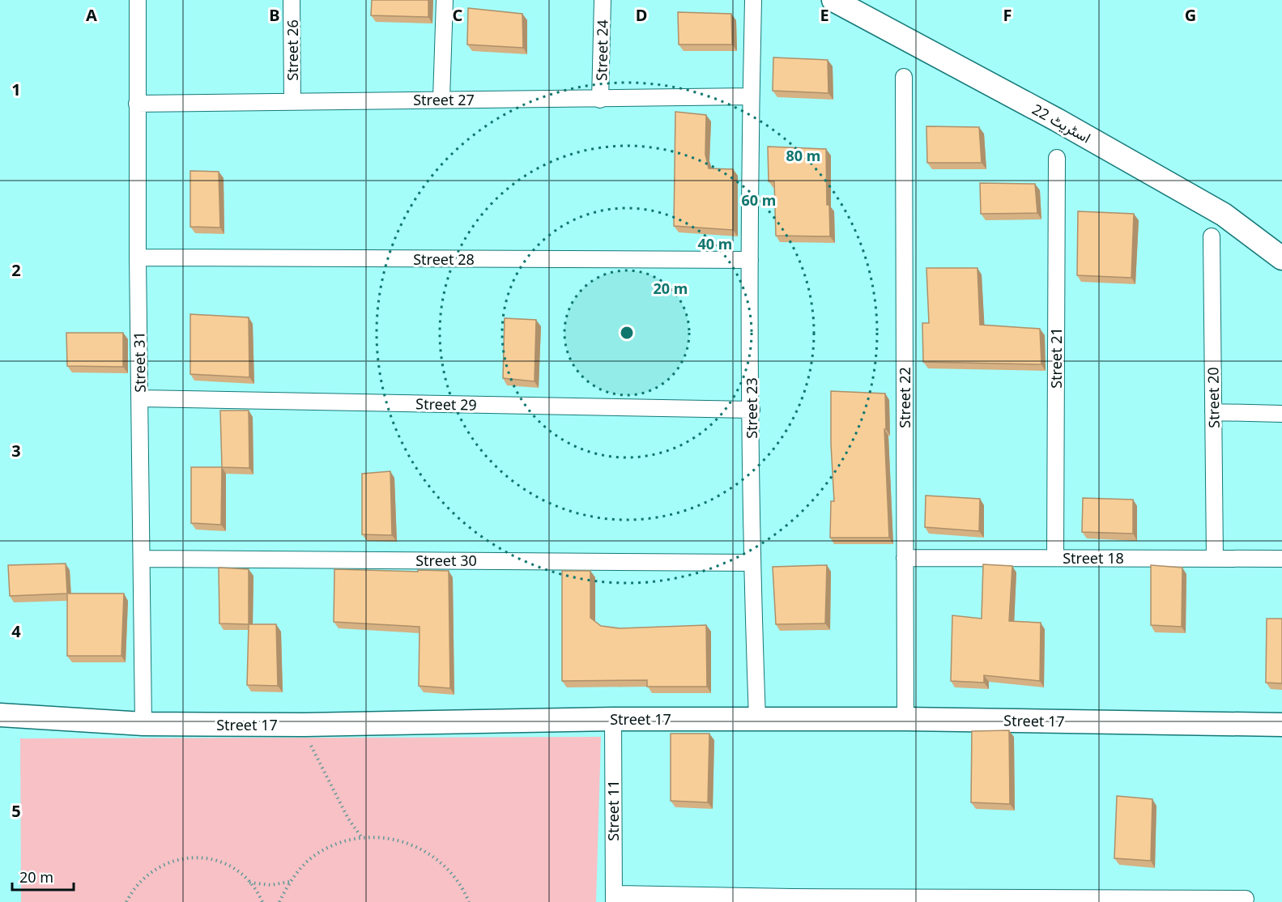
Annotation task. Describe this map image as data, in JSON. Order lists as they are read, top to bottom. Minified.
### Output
{"streets":{"street":["Street 26","Street 24","Street 27","اسٹریٹ 22","Street 28","Street 21","Street 31","Street 22","Street 20","Street 29","Street 23","Street 18","Street 30","Street 17","Street 11"]},"crossings":[["Street 26","Street 27"],["Street 24","Street 27"],["Street 27","Street 31"],["Street 27","Street 23"],["Street 28","Street 31"],["Street 28","Street 23"],["Street 21","Street 18"],["Street 31","Street 29"],["Street 31","Street 30"],["Street 31","Street 17"],["Street 22","Street 18"],["Street 22","Street 17"],["Street 20","Street 18"],["Street 29","Street 23"],["Street 23","Street 30"],["Street 23","Street 17"],["Street 17","Street 11"]],"scale_bar":"20 m","grid":{"columns":["A","B","C","D","E","F","G"],"rows":["1","2","3","4","5"]},"rings":["80 m","60 m","40 m","20 m"]}
